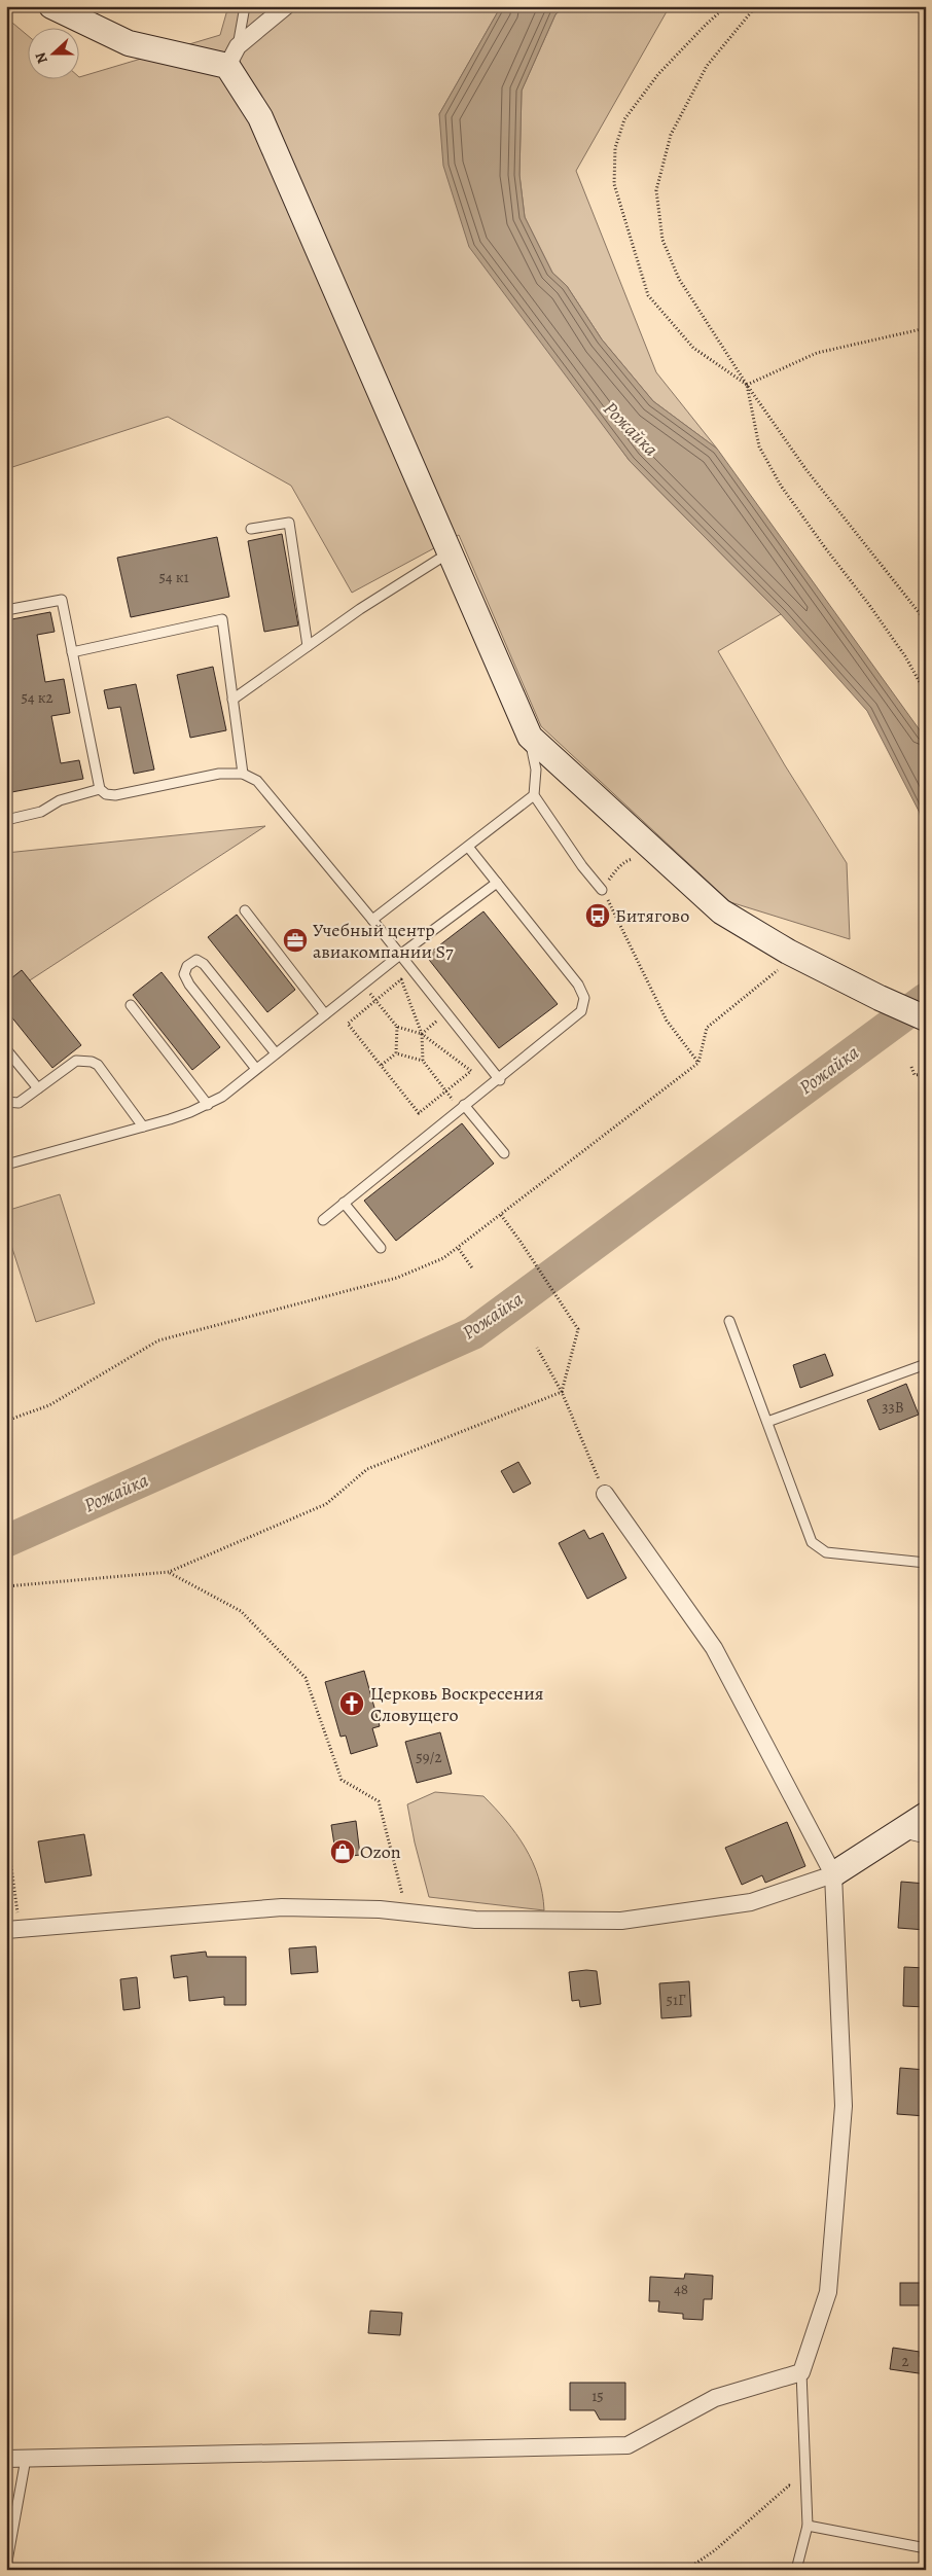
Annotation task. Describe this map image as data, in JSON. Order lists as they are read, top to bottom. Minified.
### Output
{"water":["Рожайка"],"places":{"bus stop":["Битягово"],"office":["Учебный центр авиакомпании S7"],"church":["Церковь Воскресения Словущего"],"shop":["Ozon"]},"house_numbers":["54 к1","54 к2","33В","59/2","51Г","48","2","15"],"north":"left"}
